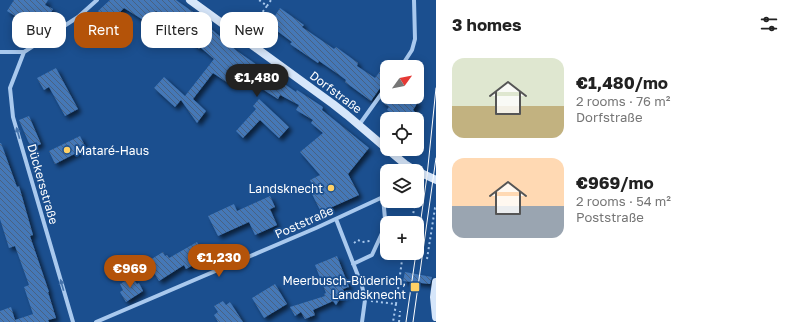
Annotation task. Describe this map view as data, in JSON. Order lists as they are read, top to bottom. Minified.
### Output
{"streets":{"main road":["Dorfstraße"],"street":["Dückersstraße","Poststraße"]},"one_way":["Dückersstraße"],"places":{"other":["Mataré-Haus","Landsknecht"],"transit":["Meerbusch-Büderich, Landsknecht"]},"north":"top right","page":{"heading":"3 homes","chip":["Buy","Rent","Filters","New"],"list":[{"name":"€1,480/mo","note":"2 rooms · 76 m² · Dorfstraße"},{"name":"€969/mo","note":"2 rooms · 54 m² · Poststraße"}],"map_buttons":"+","price":["€1,480","€1,230","€969"]}}
